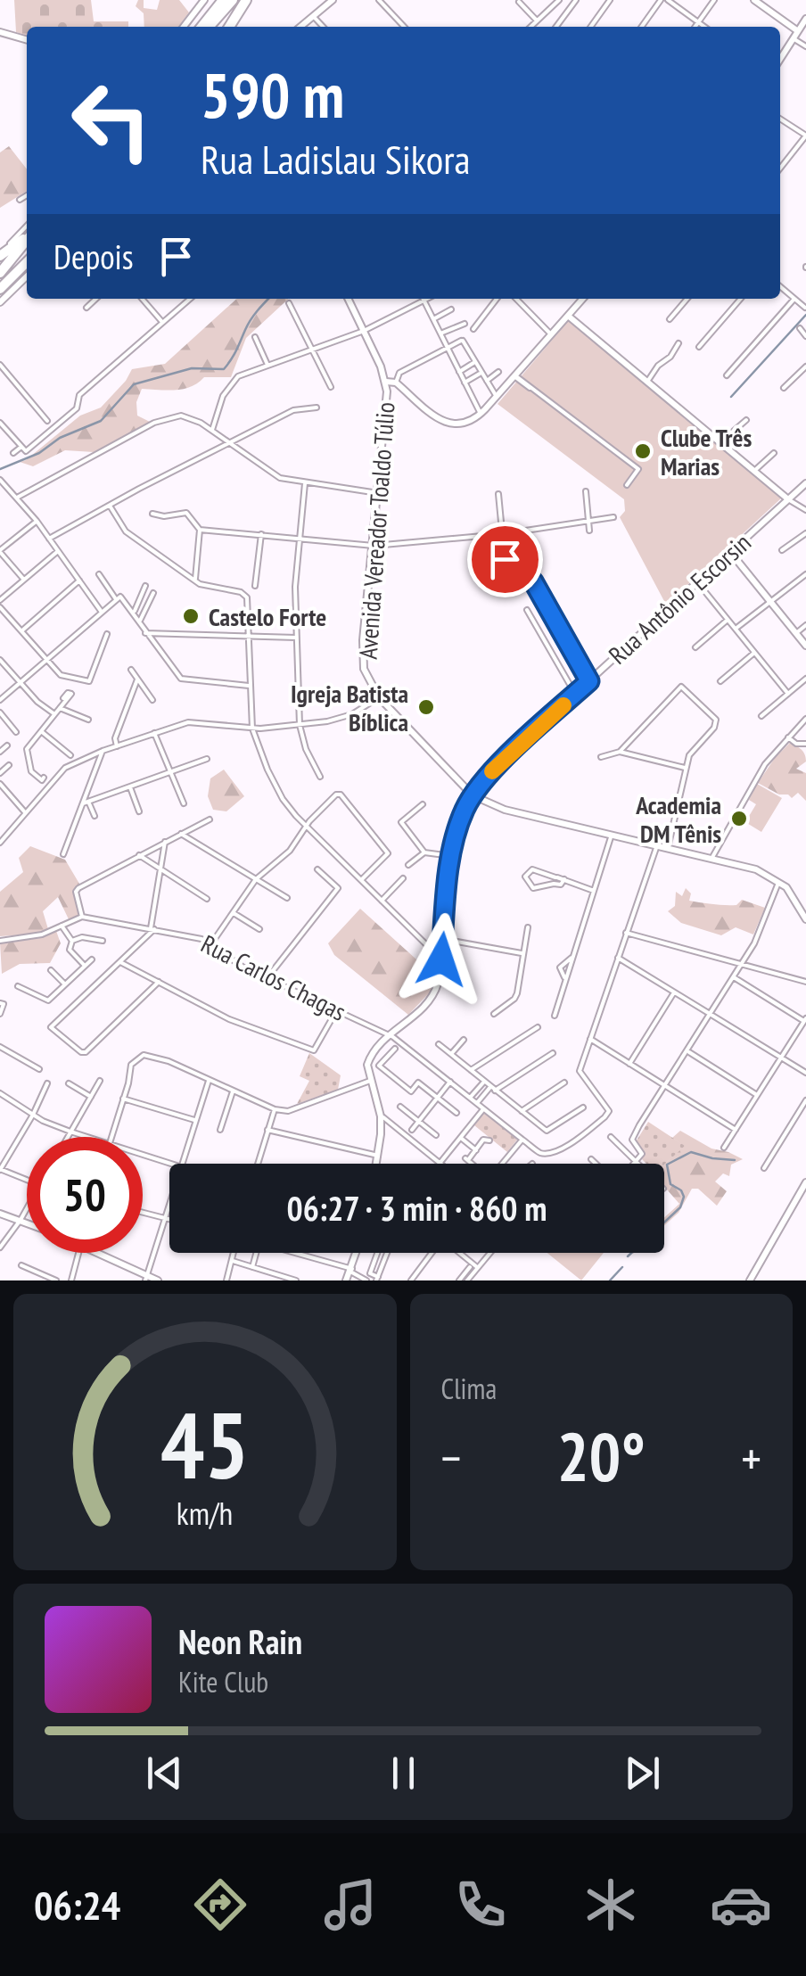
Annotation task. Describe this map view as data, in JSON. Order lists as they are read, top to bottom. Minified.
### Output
{"streets":{"main road":["Avenida Vereador Toaldo Túlio","Rua Antônio Escorsin"],"street":["Rua Carlos Chagas"]},"crossings":[["Avenida Vereador Toaldo Túlio","Rua Antônio Escorsin"],["Rua Antônio Escorsin","Rua Carlos Chagas"]],"places":["Clube Três Marias","Castelo Forte","Igreja Batista Bíblica","Academia DM Tênis"],"page":{"turn":["590 m","Rua Ladislau Sikora"],"then":"Depois","limit":"50","trip":"06:27 · 3 min · 860 m","tile":"Clima","heat":["−","20°","+"],"song":["Neon Rain","Kite Club"],"tabs":"06:24","gauge":["45","km/h"]}}
